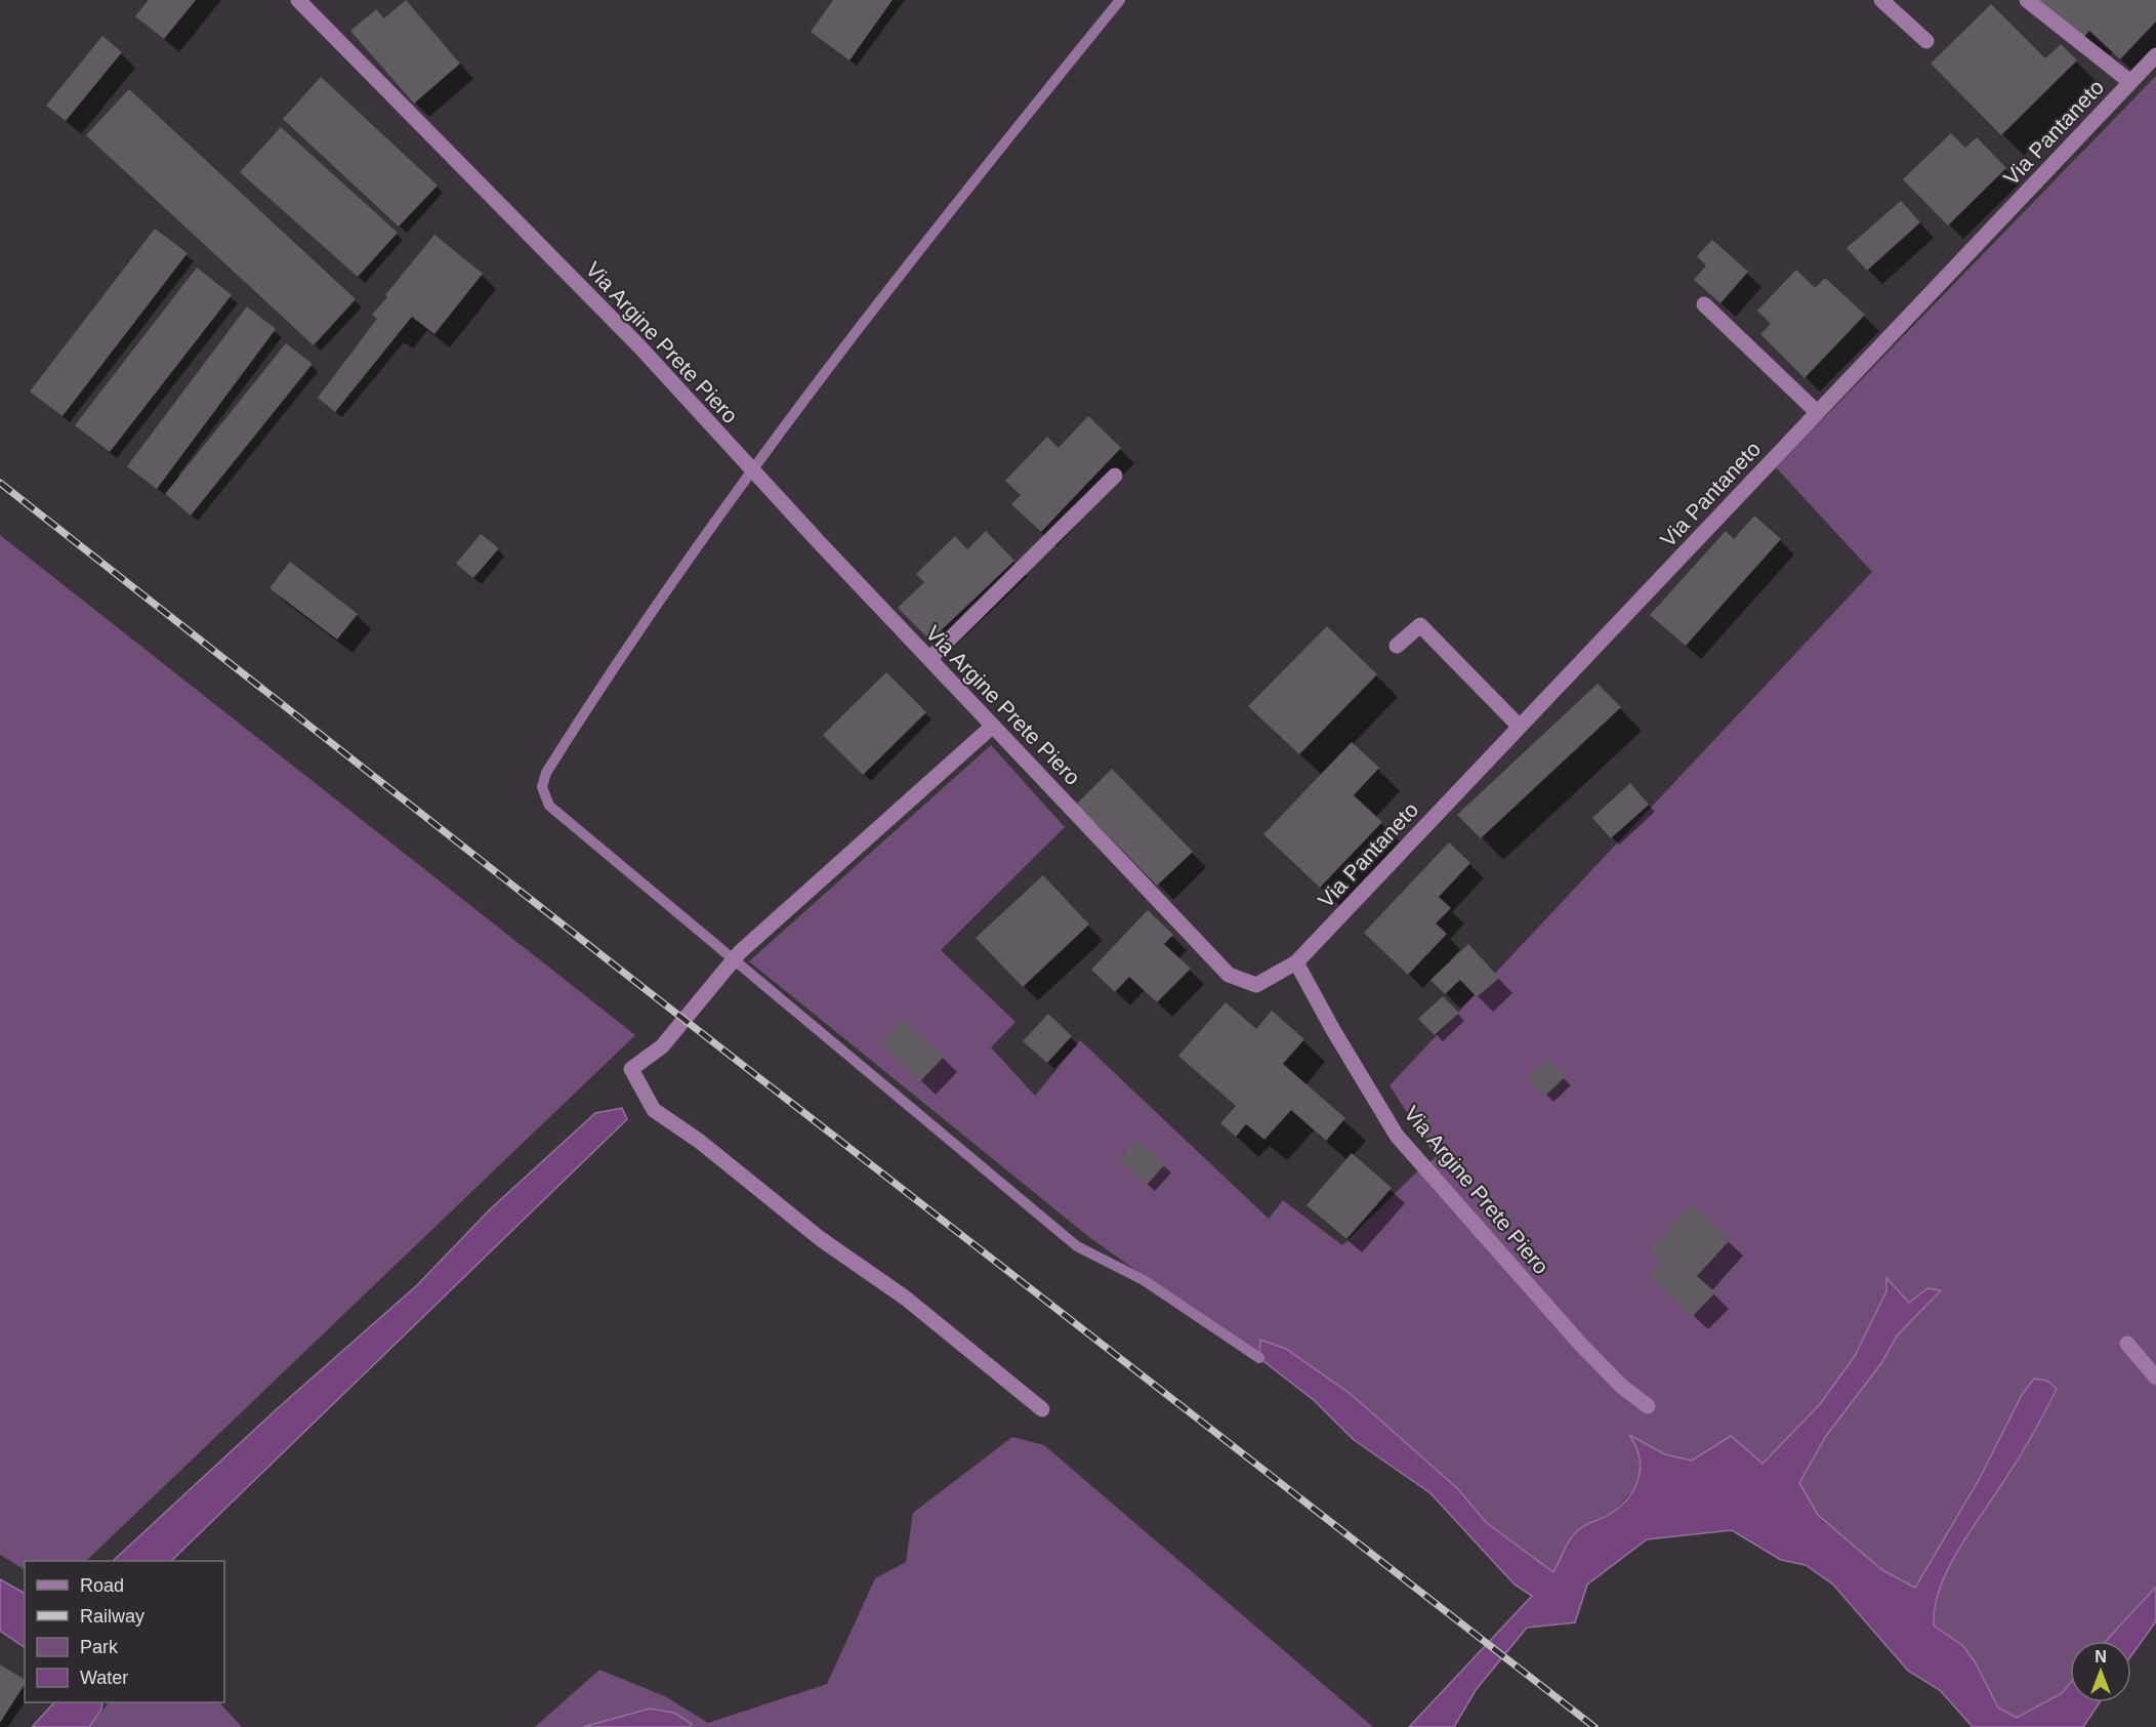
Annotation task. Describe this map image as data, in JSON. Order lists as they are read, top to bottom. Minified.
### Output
{"streets":{"street":["Via Pantaneto","Via Argine Prete Piero"]},"crossings":[["Via Pantaneto","Via Argine Prete Piero"]],"legend":["Road","Railway","Park","Water"],"north":"top"}
